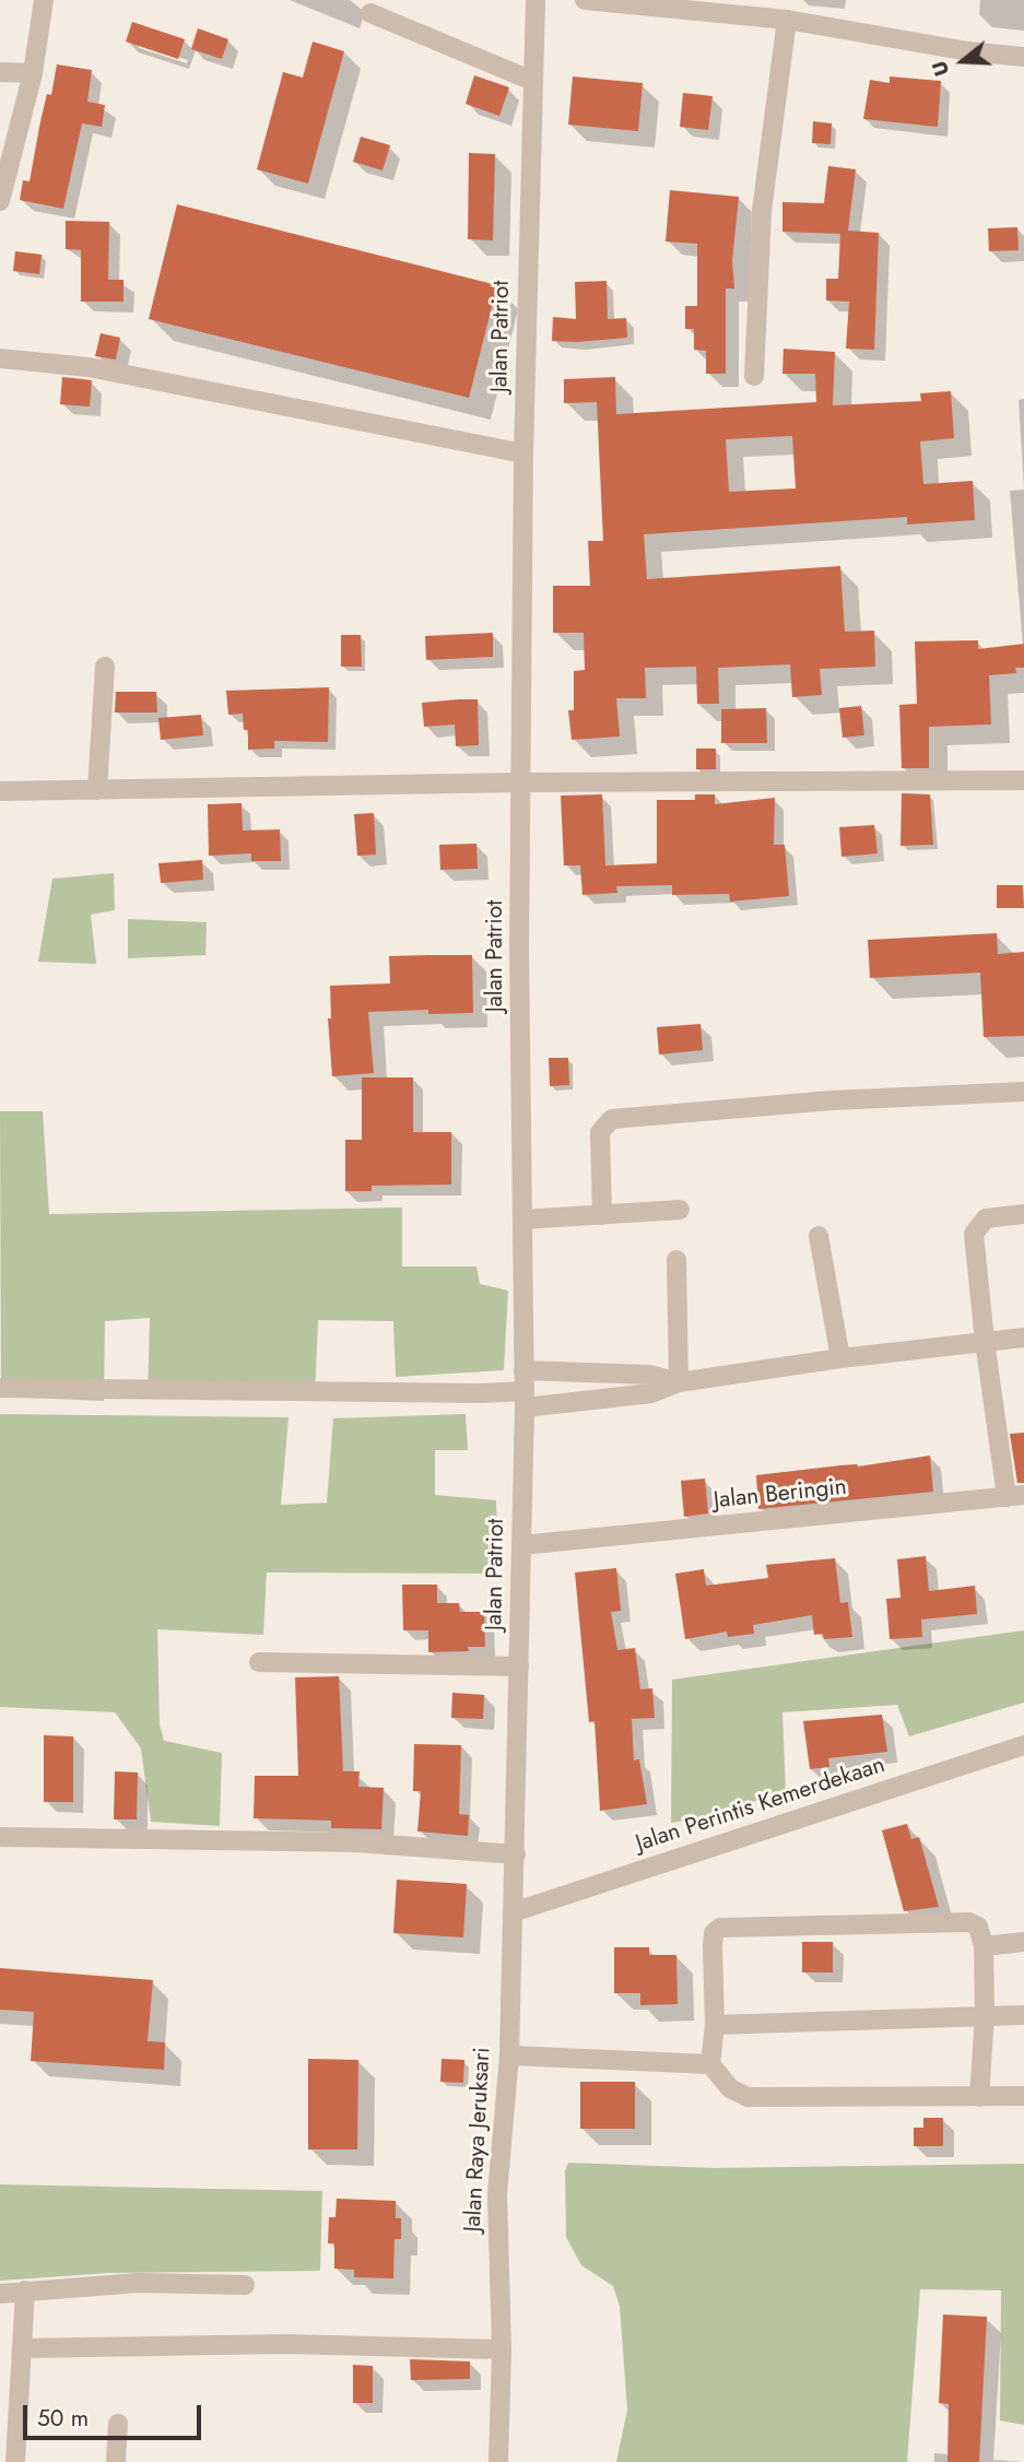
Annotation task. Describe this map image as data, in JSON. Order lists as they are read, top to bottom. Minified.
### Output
{"streets":{"street":["Jalan Patriot","Jalan Beringin","Jalan Perintis Kemerdekaan","Jalan Raya Jeruksari"]},"crossings":[["Jalan Patriot","Jalan Beringin"],["Jalan Patriot","Jalan Perintis Kemerdekaan"],["Jalan Patriot","Jalan Raya Jeruksari"],["Jalan Perintis Kemerdekaan","Jalan Raya Jeruksari"]],"scale_bar":"50 m","north":"left"}
